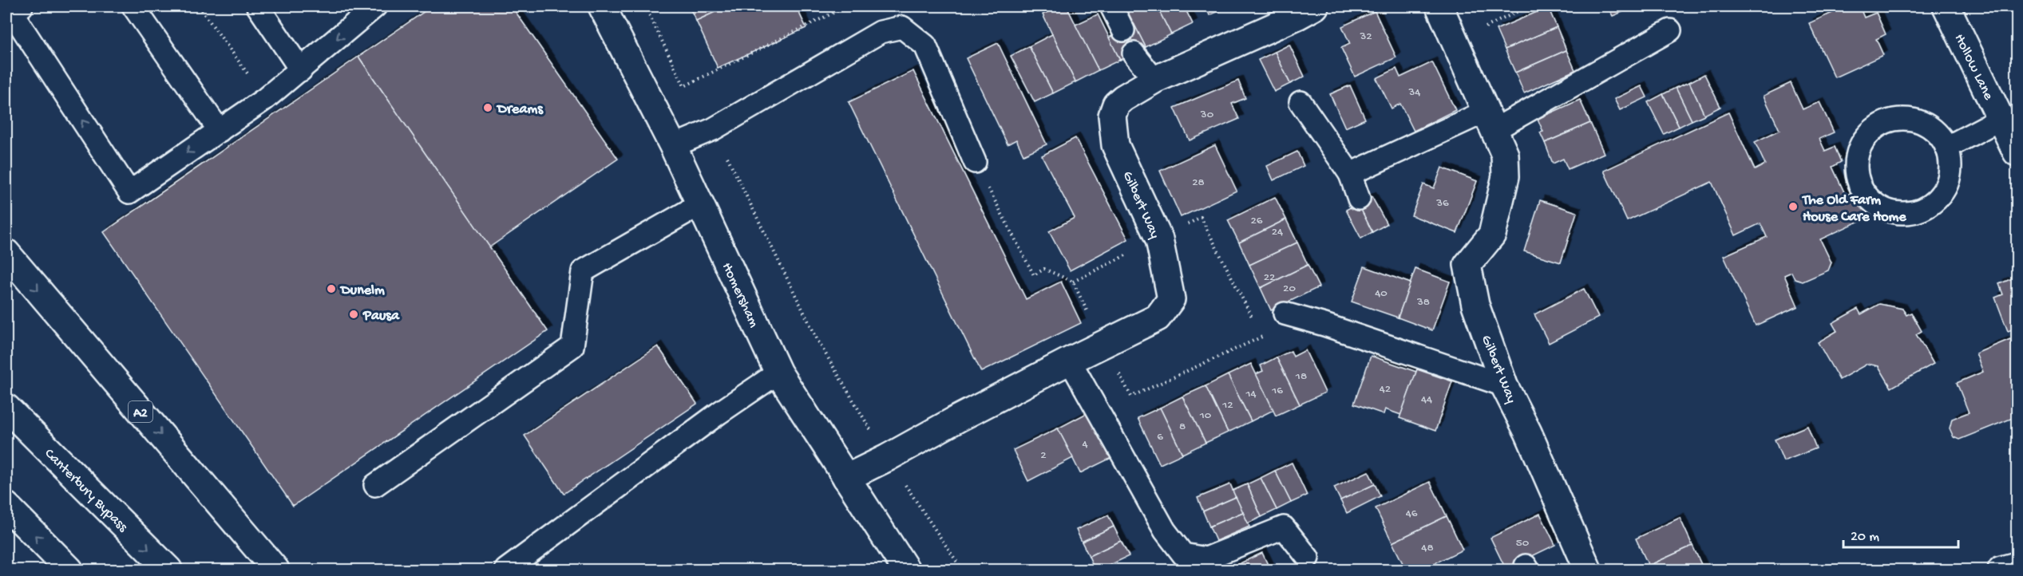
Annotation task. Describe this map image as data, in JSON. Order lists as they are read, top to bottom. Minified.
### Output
{"streets":{"main road":["Hollow Lane","Gilbert Way","Homersham","A2","Canterbury Bypass"]},"crossings":[["Gilbert Way","Homersham"]],"places":["Dreams","The Old Farm House Care Home","Dunelm","Pausa"],"house_numbers":["32","34","30","28","36","26","24","22","20","40","38","18","42","16","14","44","12","10","8","6","4","2","46","50","48"],"scale_bar":"20 m"}
